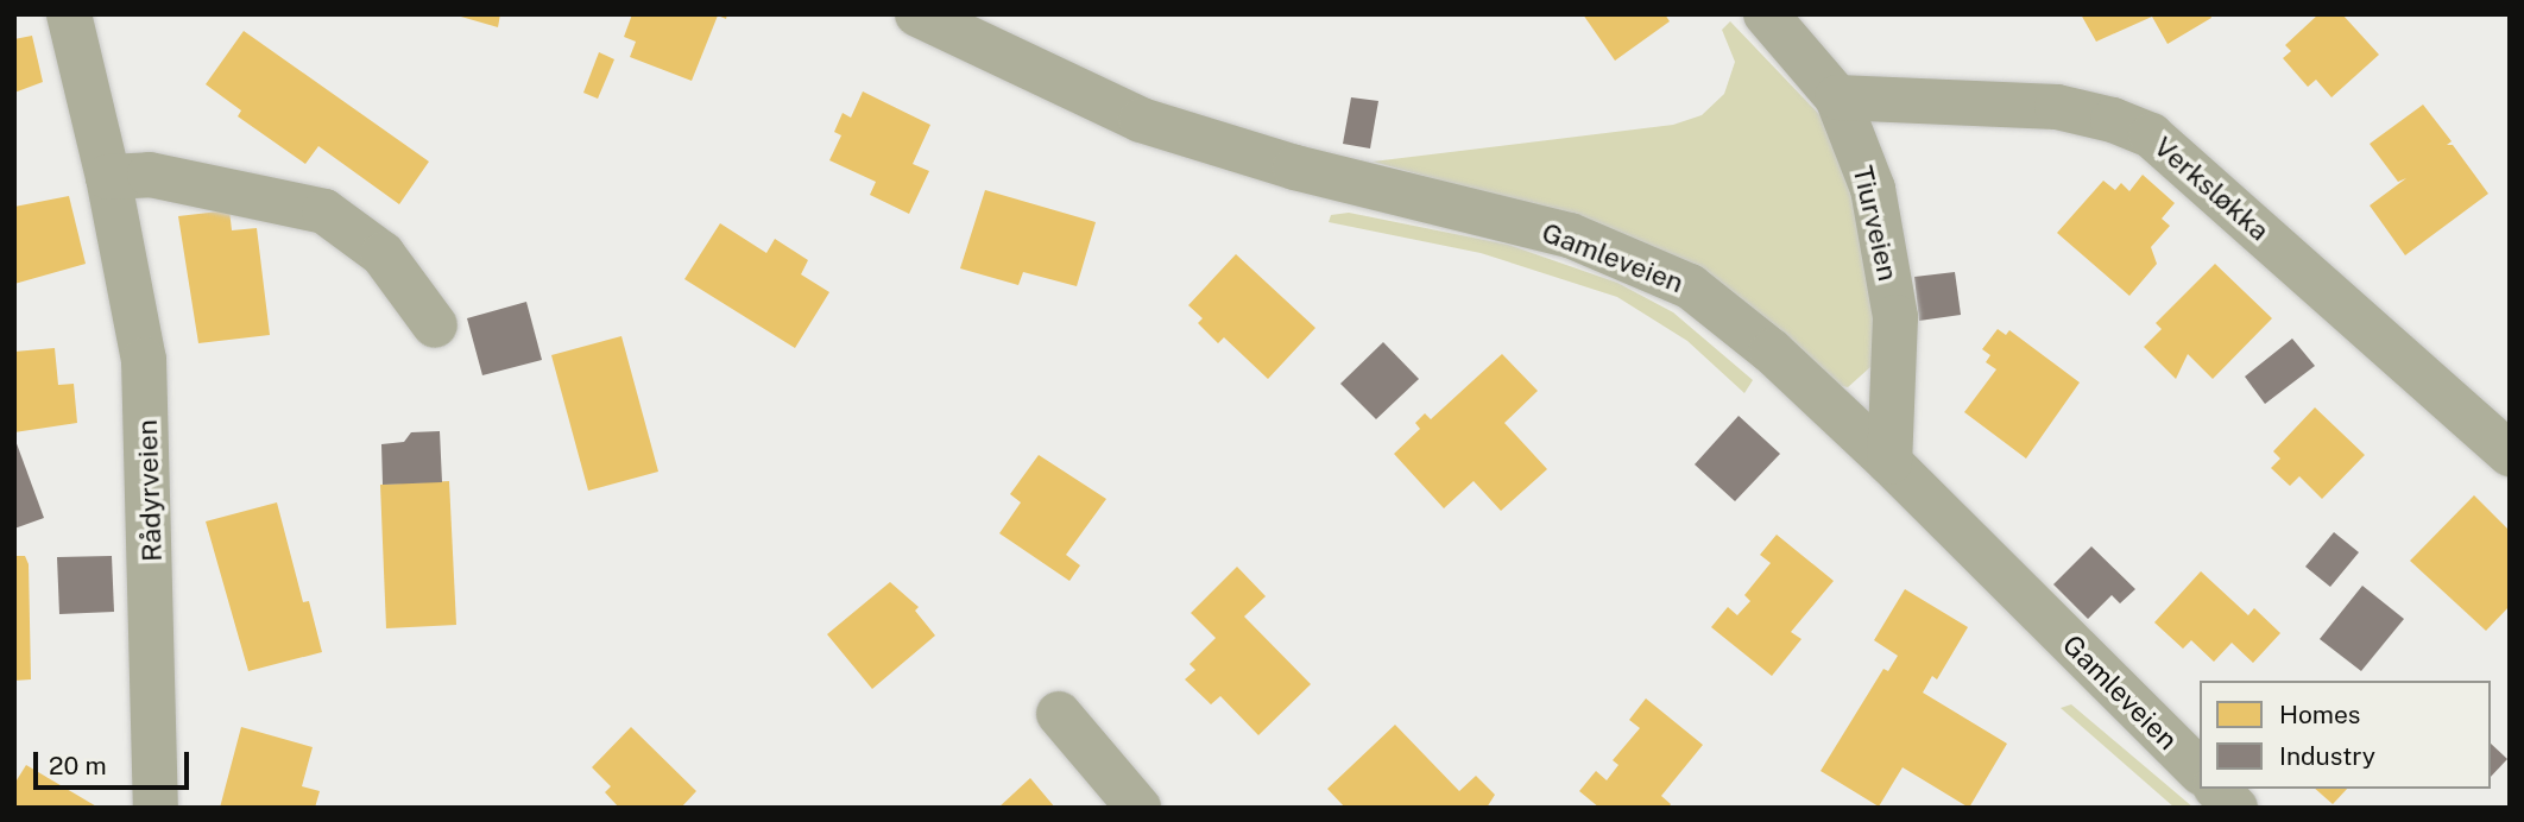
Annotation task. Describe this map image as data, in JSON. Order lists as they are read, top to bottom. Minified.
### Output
{"streets":{"street":["Verksløkka","Tiurveien","Gamleveien","Rådyrveien"]},"crossings":[["Verksløkka","Tiurveien"],["Tiurveien","Gamleveien"]],"legend":["Homes","Industry"],"scale_bar":"20 m"}
